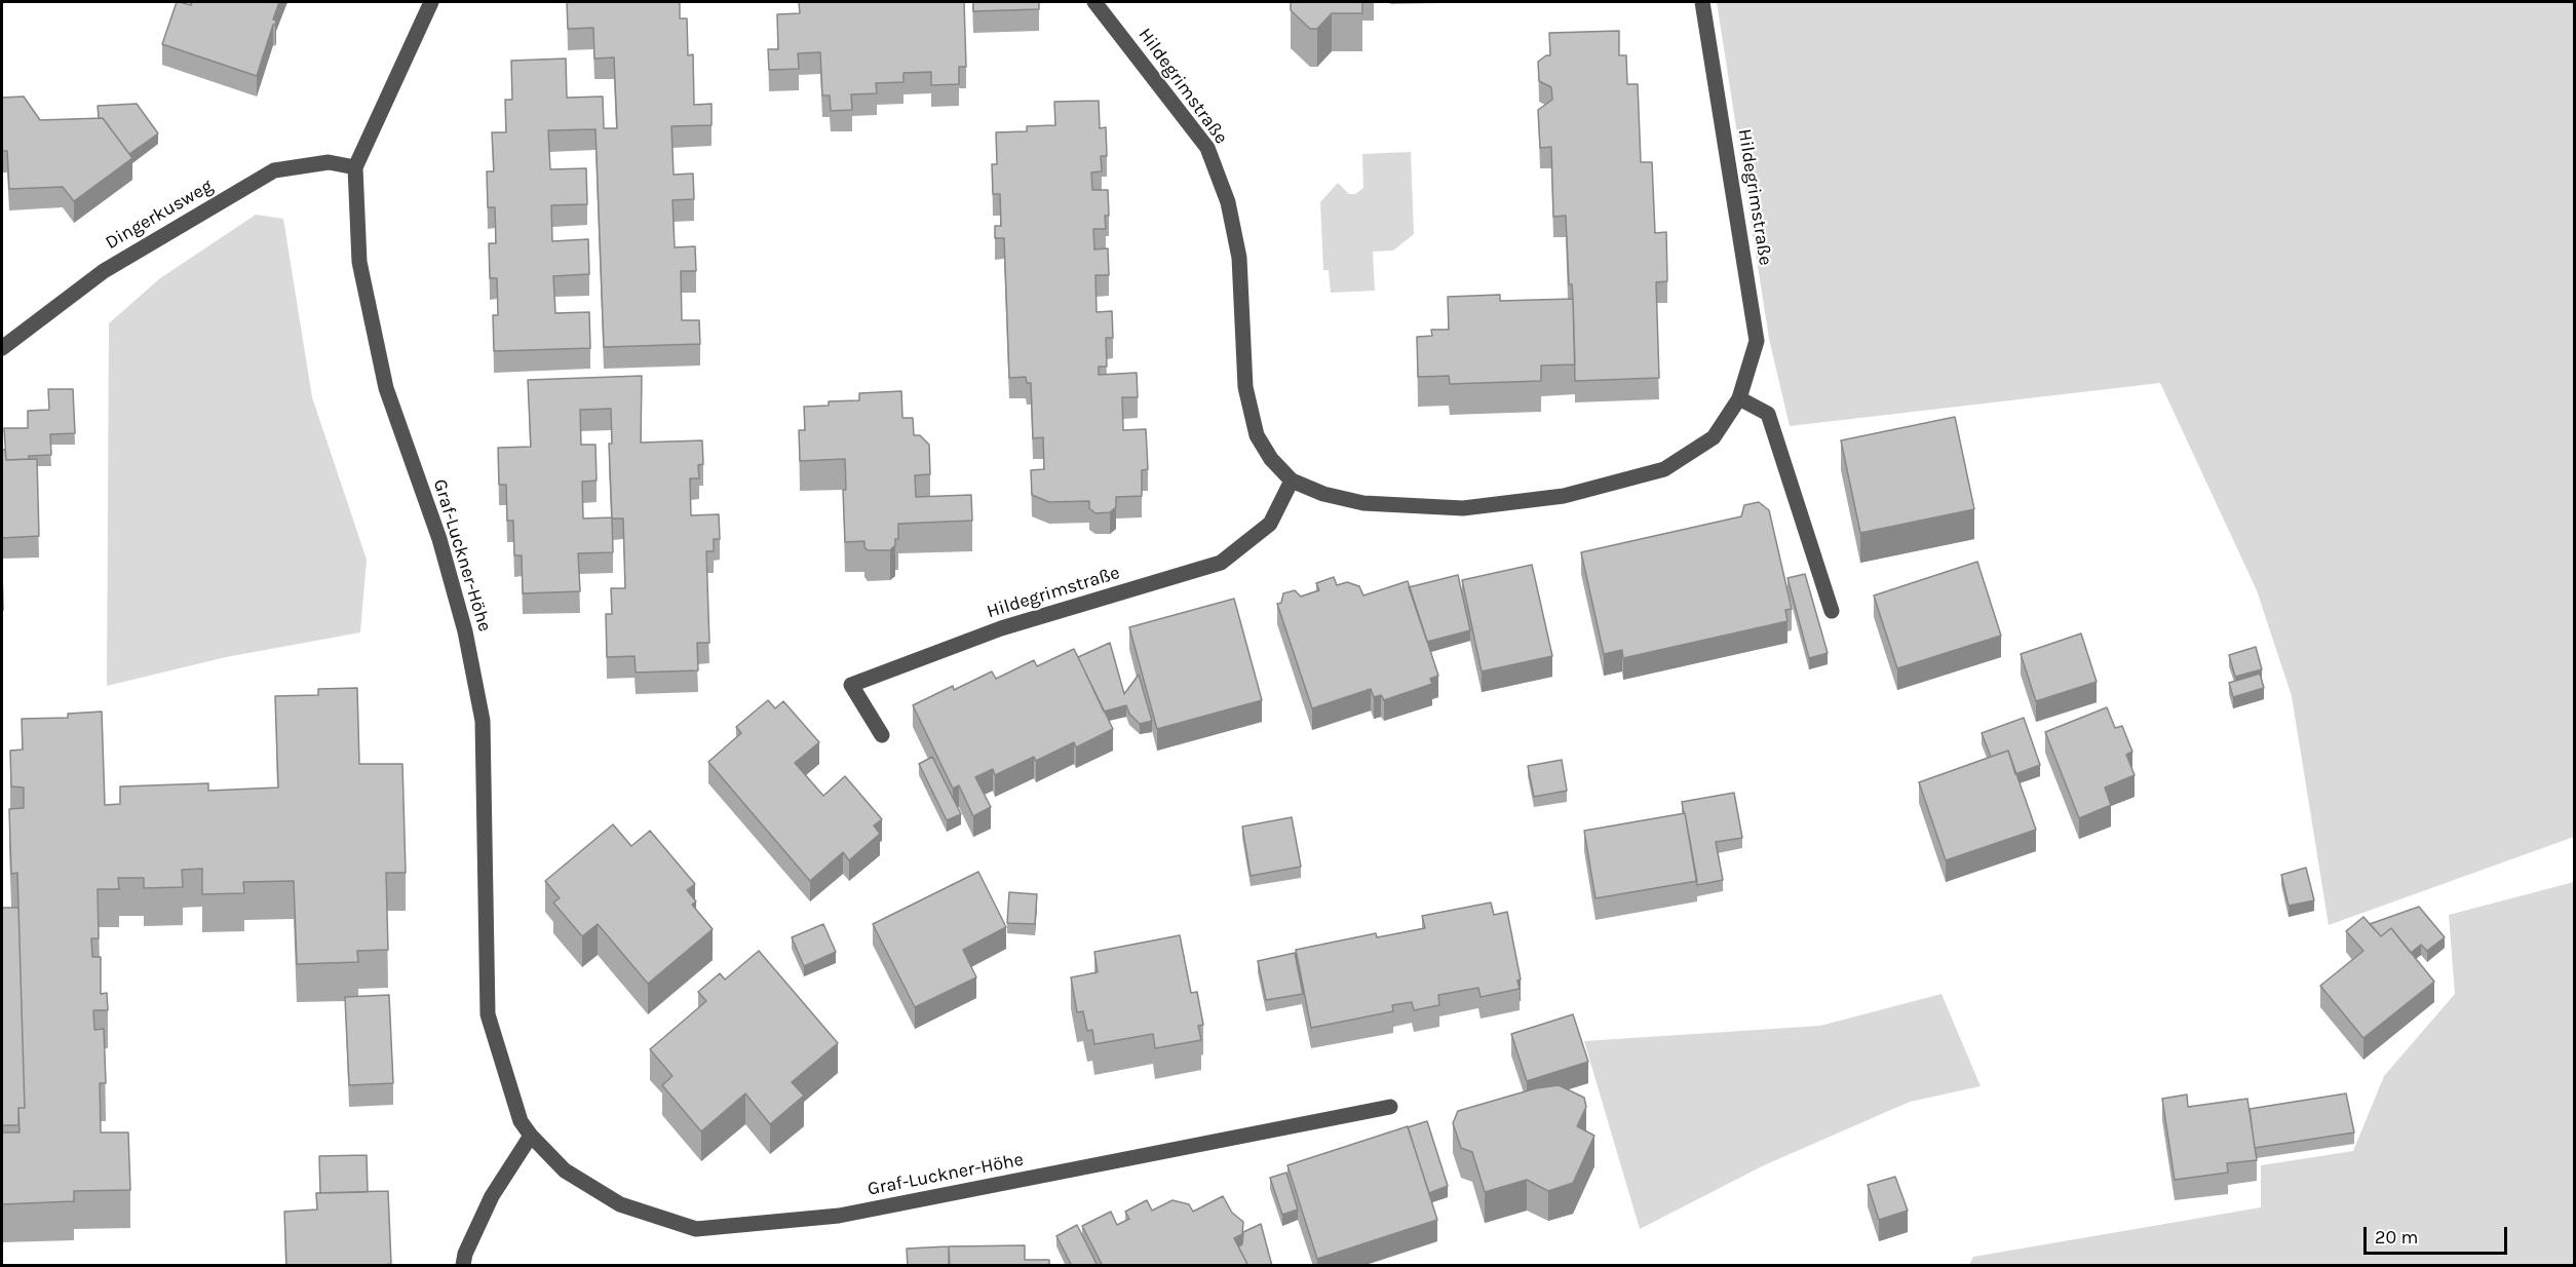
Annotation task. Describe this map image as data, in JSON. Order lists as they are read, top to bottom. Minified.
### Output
{"streets":{"street":["Hildegrimstraße","Dingerkusweg","Graf-Luckner-Höhe"]},"crossings":[["Dingerkusweg","Graf-Luckner-Höhe"]],"scale_bar":"20 m"}
